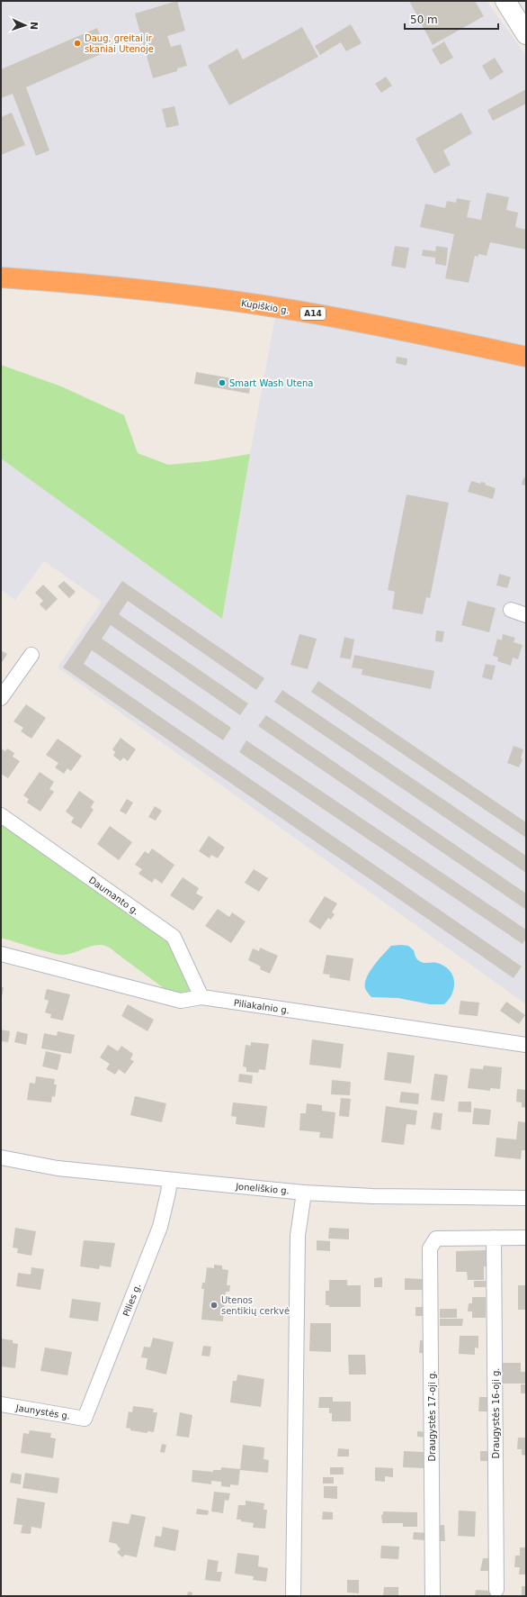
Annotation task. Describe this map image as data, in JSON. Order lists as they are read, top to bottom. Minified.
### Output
{"streets":{"highway":["Kupiškio g.","A14"],"street":["Daumanto g.","Piliakalnio g.","Joneliškio g.","Pilies g.","Jaunystės g.","Draugystės 16-oji g.","Draugystės 17-oji g."]},"crossings":[["Daumanto g.","Piliakalnio g."],["Joneliškio g.","Pilies g."],["Pilies g.","Jaunystės g."],["Draugystės 16-oji g.","Draugystės 17-oji g."]],"places":["Daug, greitai ir skaniai Utenoje","Smart Wash Utena","Utenos sentikių cerkvė"],"scale_bar":"50 m","north":"right"}
